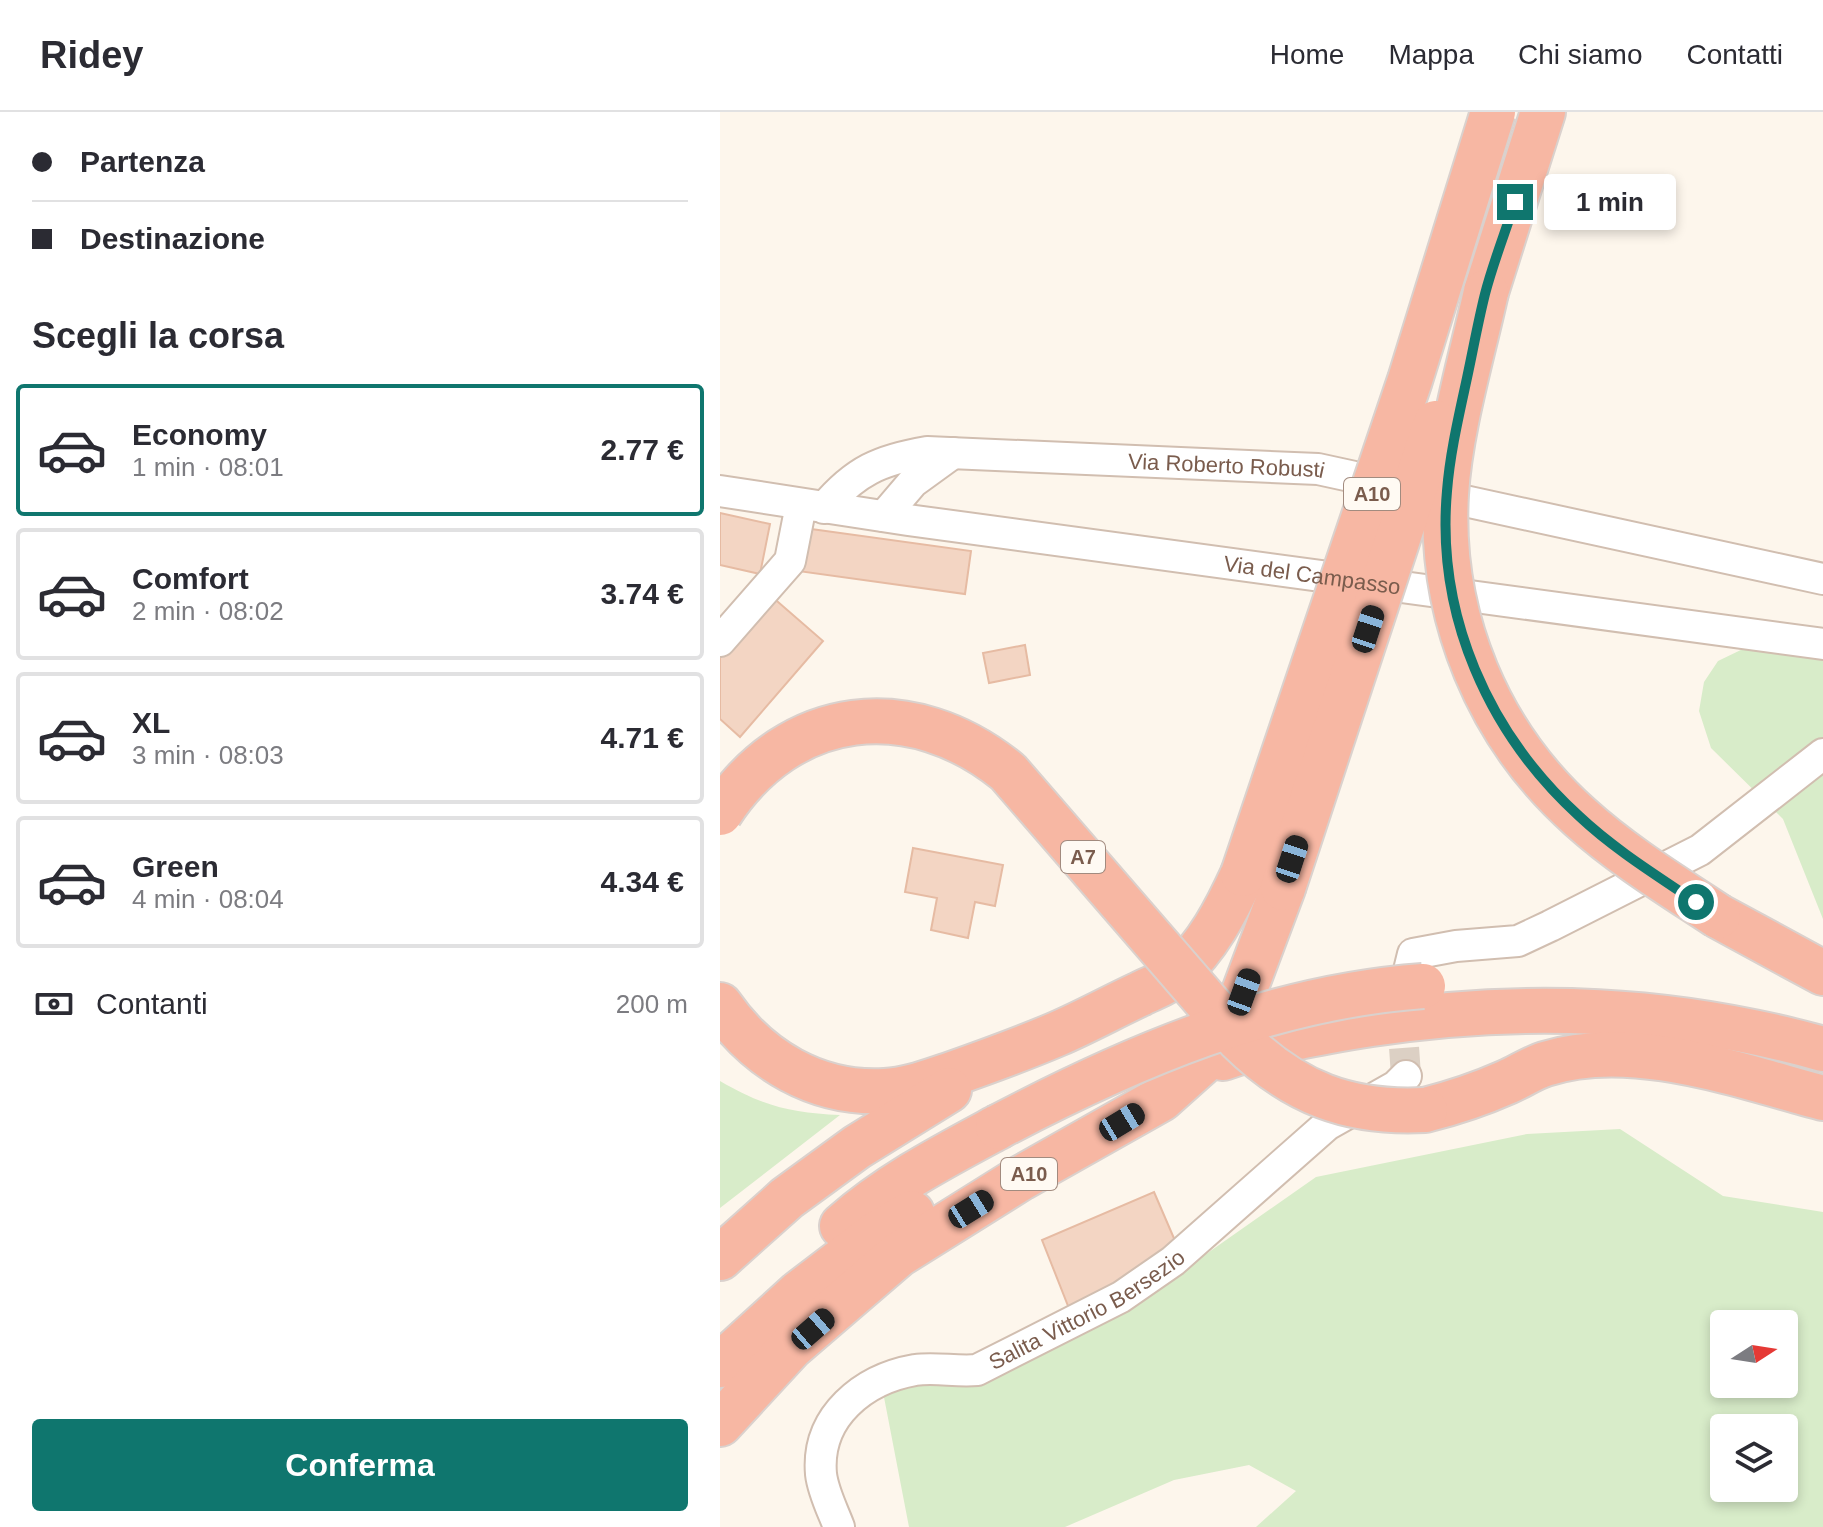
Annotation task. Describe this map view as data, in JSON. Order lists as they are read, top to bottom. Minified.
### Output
{"streets":{"highway":["A10","A7"],"street":["Via Roberto Robusti","Via del Campasso","Salita Vittorio Bersezio"]},"crossings":[["Via Roberto Robusti","Via del Campasso"],["A7","Salita Vittorio Bersezio"]],"north":"right","page":{"header":"Ridey","nav":["Home","Mappa","Chi siamo","Contatti"],"banner":["Partenza","Destinazione"],"bubble":"1 min","heading":"Scegli la corsa","list":[{"name":"Economy","note":"1 min · 08:01","value":"2.77 €"},{"name":"Comfort","note":"2 min · 08:02","value":"3.74 €"},{"name":"XL","note":"3 min · 08:03","value":"4.71 €"},{"name":"Green","note":"4 min · 08:04","value":"4.34 €"}],"pay":["Contanti","200 m"],"buttons":"Conferma"}}
